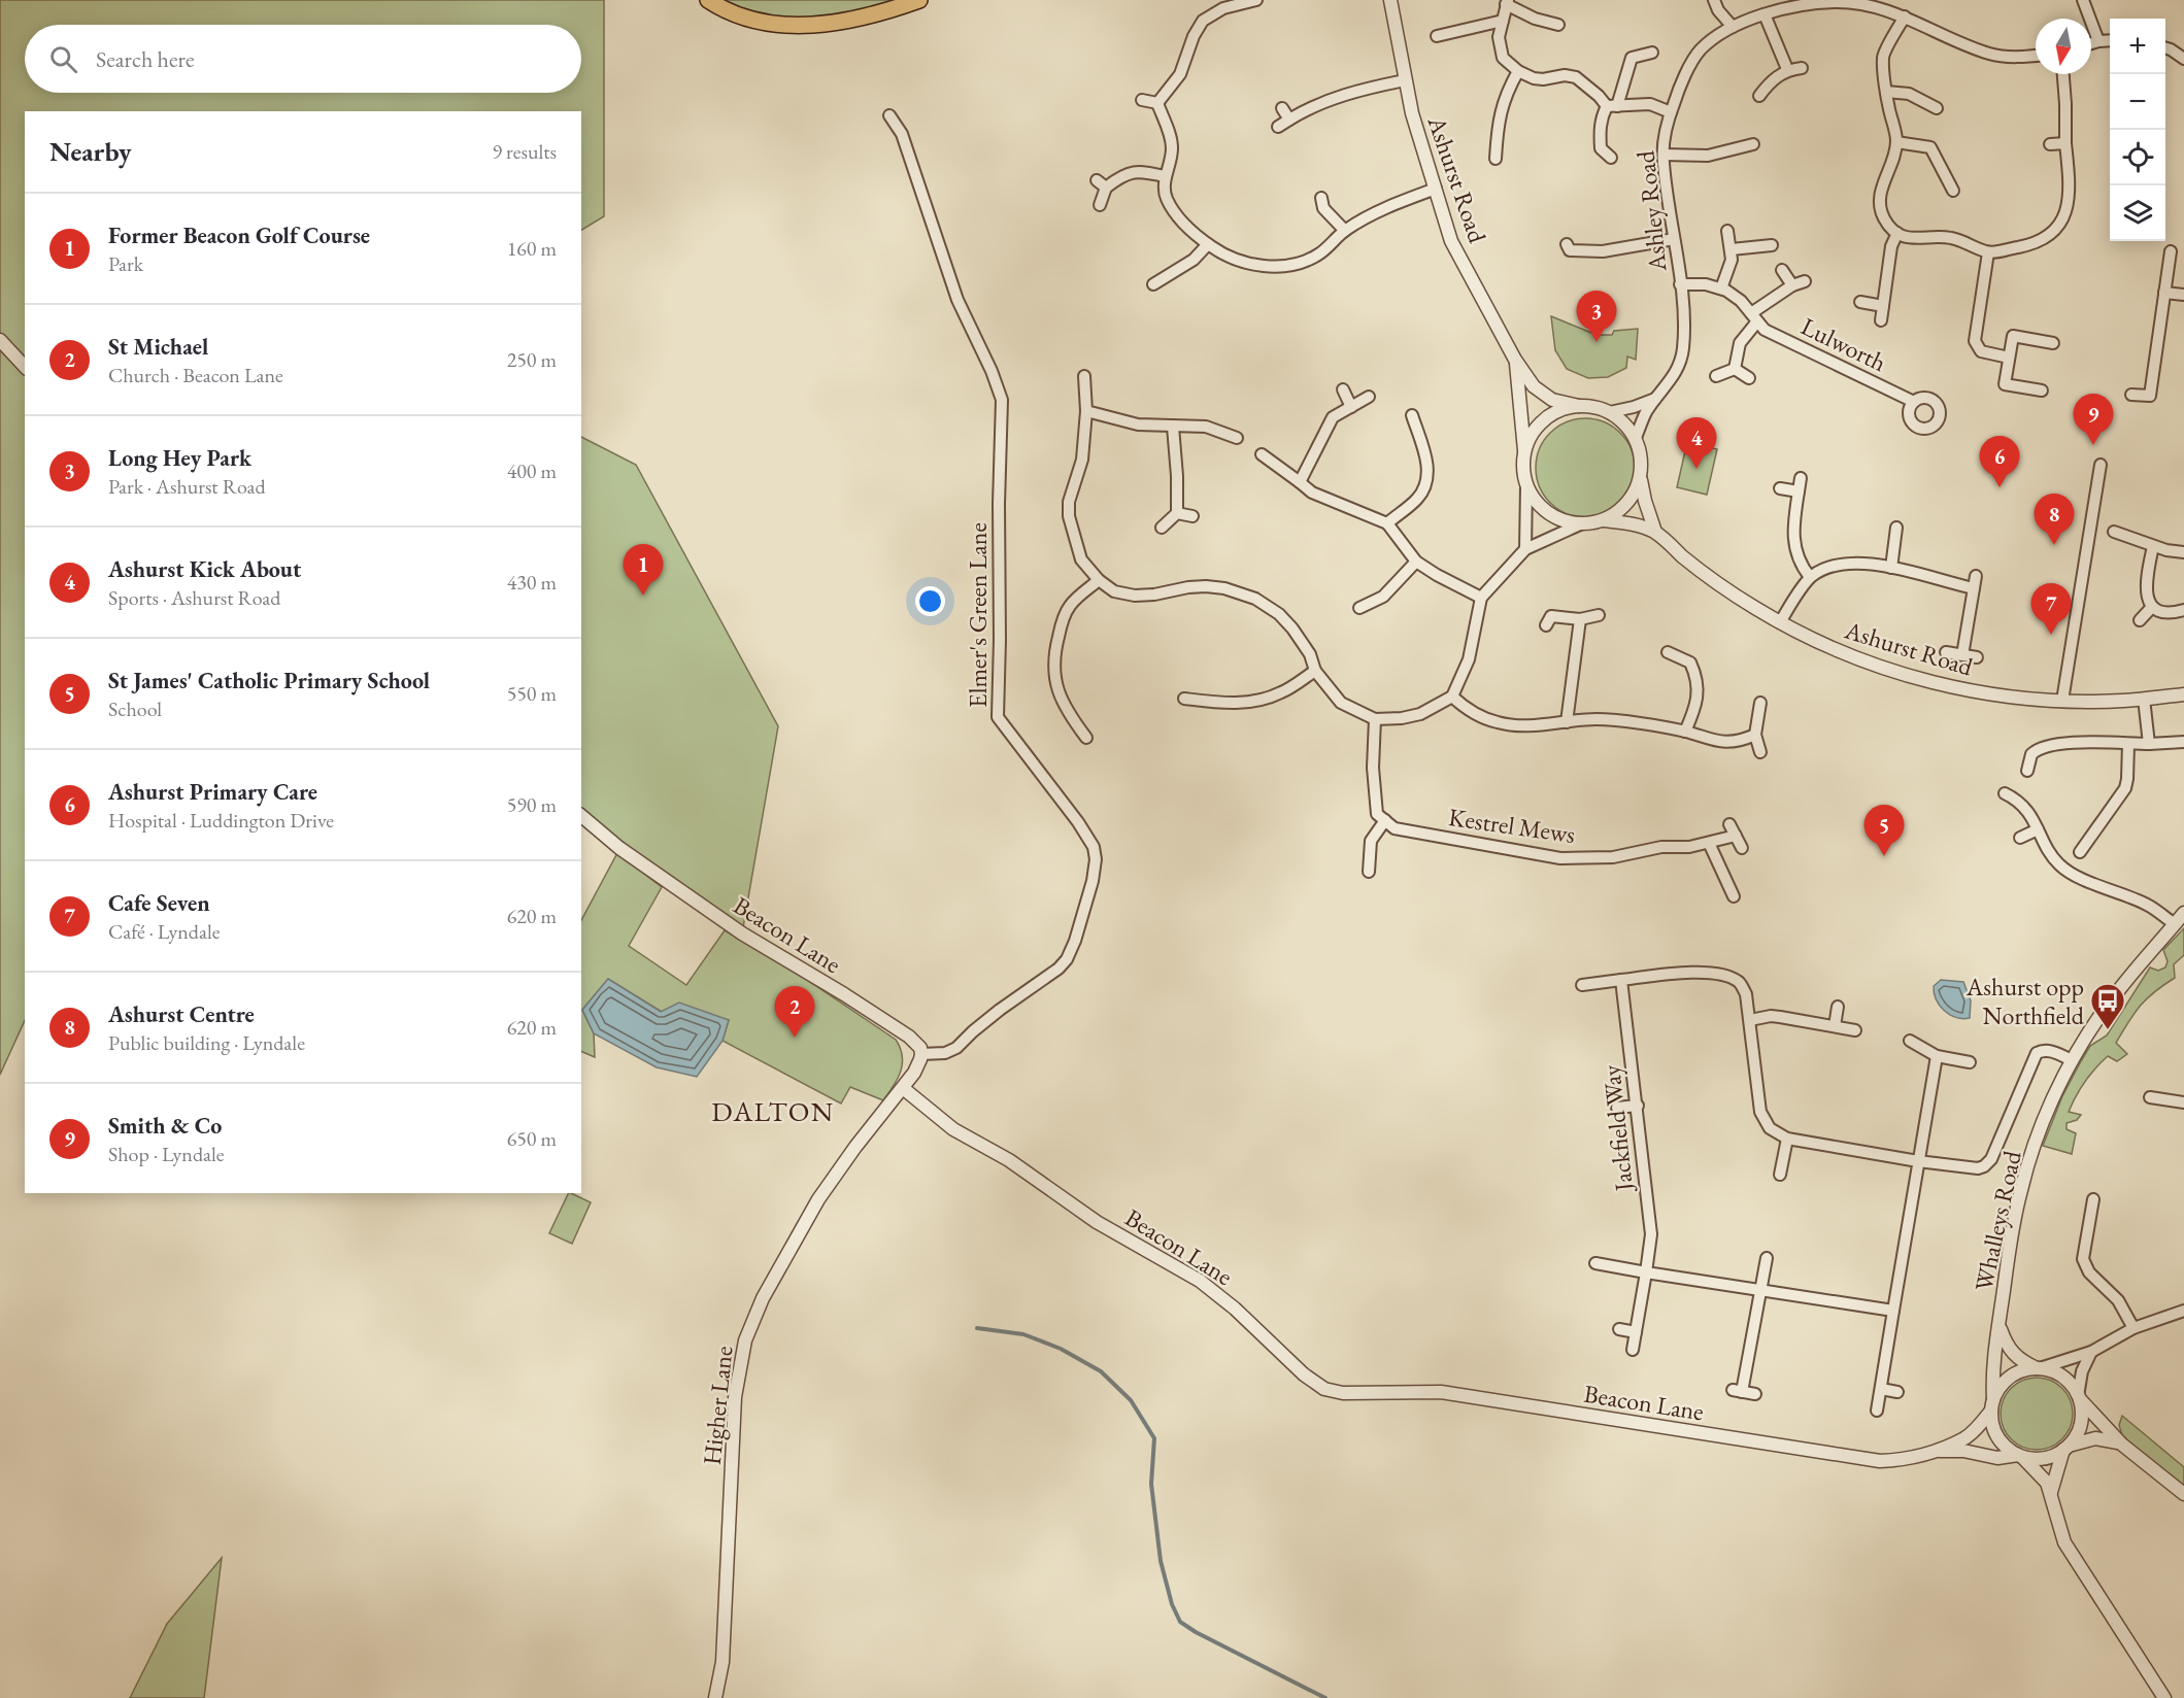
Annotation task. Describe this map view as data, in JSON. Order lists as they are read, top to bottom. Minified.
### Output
{"streets":{"street":["Ashurst Road","Ashley Road","Lulworth","Elmer's Green Lane","Kestrel Mews","Beacon Lane","Jackfield Way","Whalleys Road","Higher Lane"]},"crossings":[["Ashurst Road","Ashley Road"],["Ashley Road","Lulworth"],["Elmer's Green Lane","Beacon Lane"],["Beacon Lane","Whalleys Road"],["Beacon Lane","Higher Lane"]],"districts":["DALTON"],"places":{"bus stop":["Ashurst opp Northfield"]},"north":"bottom","page":{"map_buttons":["+","−"],"search":"Search here","heading":["Nearby","9 results"],"list":[{"mark":"1","name":"Former Beacon Golf Course","note":"Park","value":"160 m"},{"mark":"2","name":"St Michael","note":"Church · Beacon Lane","value":"250 m"},{"mark":"3","name":"Long Hey Park","note":"Park · Ashurst Road","value":"400 m"},{"mark":"4","name":"Ashurst Kick About","note":"Sports · Ashurst Road","value":"430 m"},{"mark":"5","name":"St James' Catholic Primary School","note":"School","value":"550 m"},{"mark":"6","name":"Ashurst Primary Care","note":"Hospital · Luddington Drive","value":"590 m"},{"mark":"7","name":"Cafe Seven","note":"Café · Lyndale","value":"620 m"},{"mark":"8","name":"Ashurst Centre","note":"Public building · Lyndale","value":"620 m"},{"mark":"9","name":"Smith & Co","note":"Shop · Lyndale","value":"650 m"}],"pins":["3","9","4","6","8","1","7","5","2"]}}
